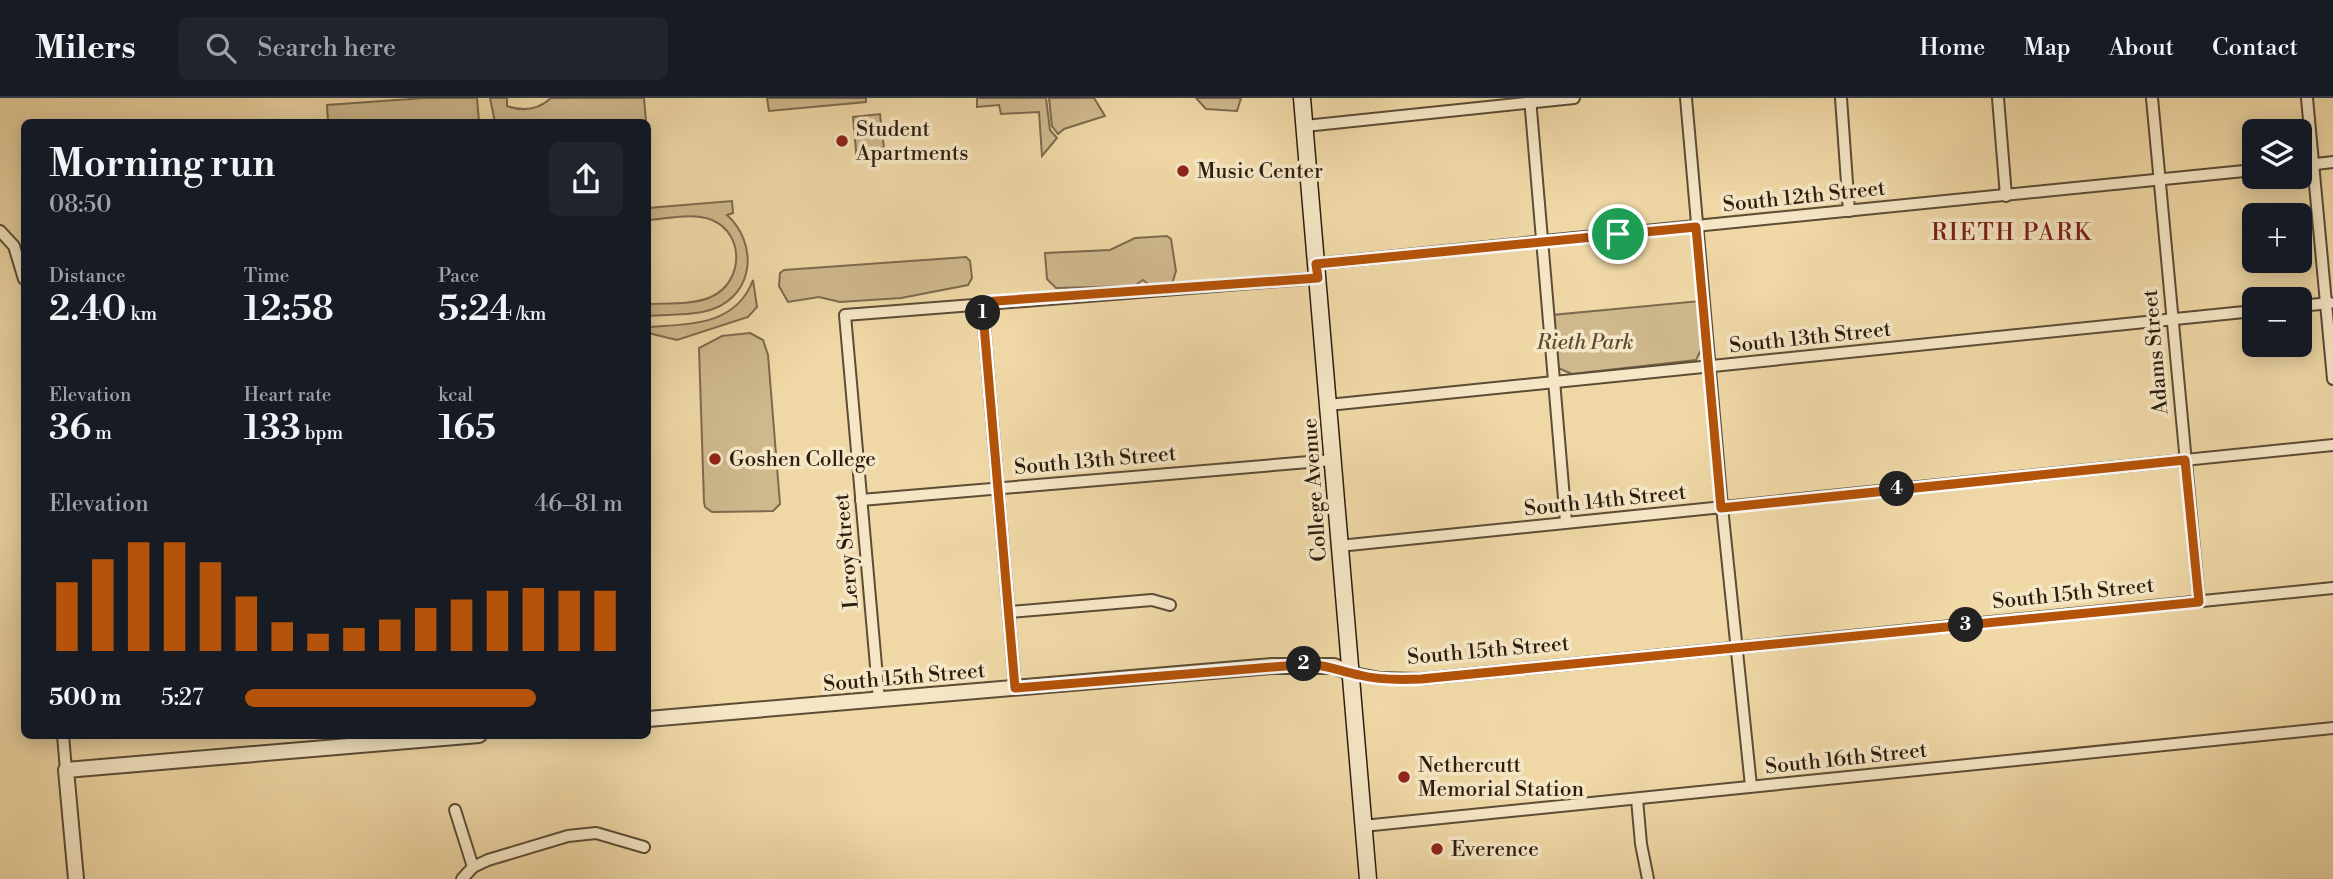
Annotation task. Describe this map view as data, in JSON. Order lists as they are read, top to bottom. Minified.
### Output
{"streets":{"main road":["College Avenue"],"street":["South 12th Street","South 13th Street","Adams Street","South 14th Street","Leroy Street","South 15th Street","South 16th Street"]},"crossings":[["South 12th Street","Adams Street"],["South 12th Street","College Avenue"],["South 12th Street","Leroy Street"],["South 13th Street","Adams Street"],["South 13th Street","College Avenue"],["South 13th Street","Leroy Street"],["Adams Street","South 14th Street"],["Adams Street","South 15th Street"],["College Avenue","South 14th Street"],["College Avenue","South 15th Street"],["College Avenue","South 16th Street"],["Leroy Street","South 15th Street"]],"districts":["RIETH PARK"],"parks":["Rieth Park"],"places":["Student Apartments","Music Center","Goshen College","Nethercutt Memorial Station","Everence"],"page":{"header":"Milers","search":"Search here","nav":["Home","Map","About","Contact"],"map_buttons":["+","−"],"heading":["Morning run","08:50"],"stats":[["Distance","2.40 km"],["Time","12:58"],["Pace","5:24 /km"],["Elevation","36 m"],["Heart rate","133 bpm"],["kcal","165"]],"pins":["1","4","3","2"],"chart":["Elevation","46–81 m"],"list":[{"name":"500 m","note":"5:27"}]}}
